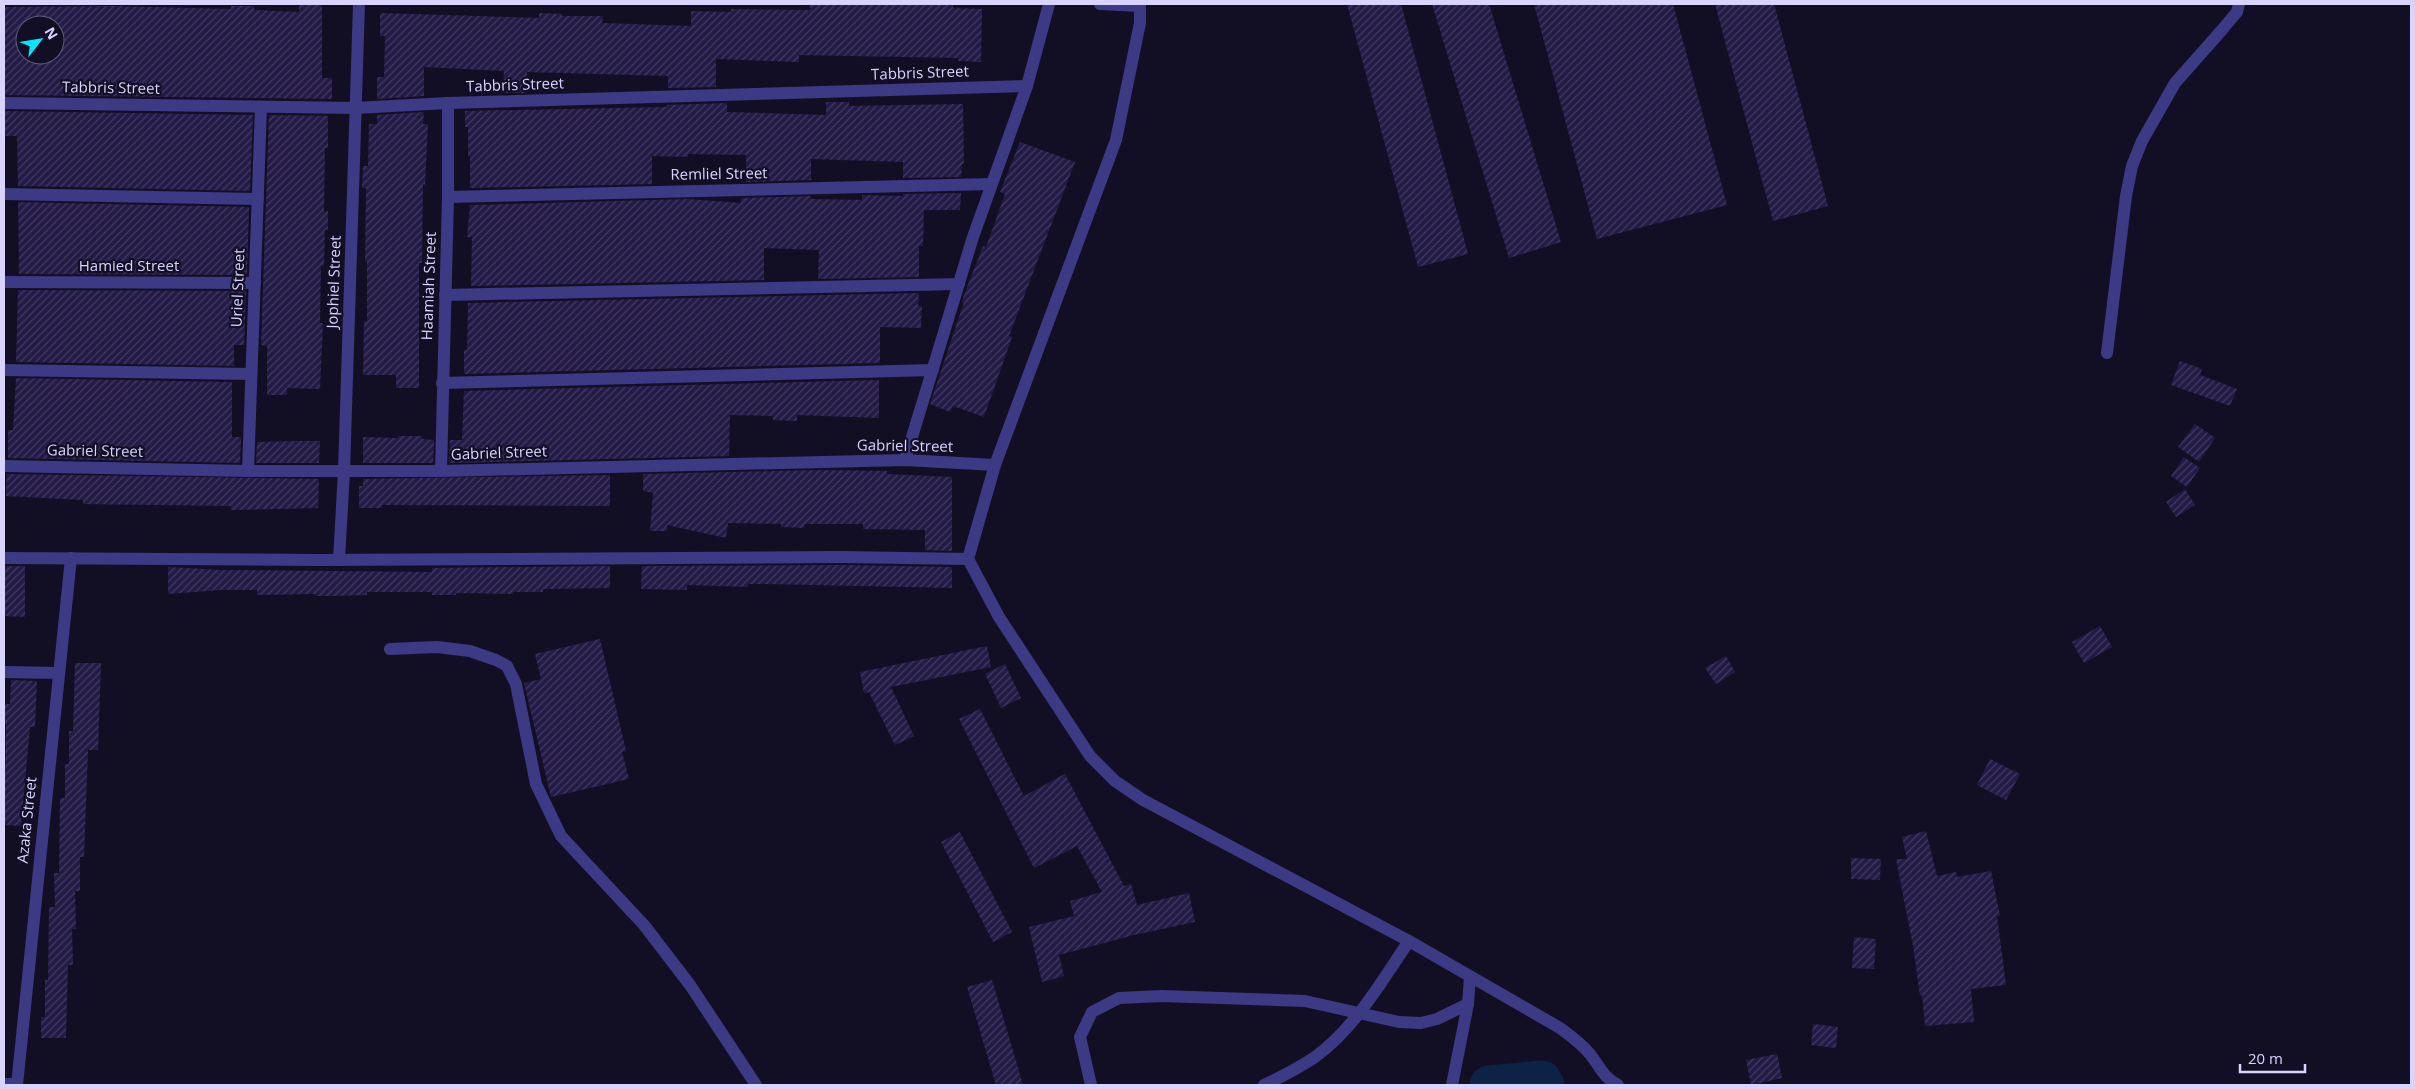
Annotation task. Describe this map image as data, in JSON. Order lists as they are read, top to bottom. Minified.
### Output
{"streets":{"street":["Tabbris Street","Remliel Street","Hamied Street","Jophiel Street","Haamiah Street","Uriel Street","Gabriel Street","Azaka Street"]},"crossings":[["Tabbris Street","Jophiel Street"],["Tabbris Street","Haamiah Street"],["Tabbris Street","Uriel Street"],["Remliel Street","Haamiah Street"],["Hamied Street","Uriel Street"],["Jophiel Street","Gabriel Street"],["Haamiah Street","Gabriel Street"],["Uriel Street","Gabriel Street"]],"scale_bar":"20 m","north":"top right"}
